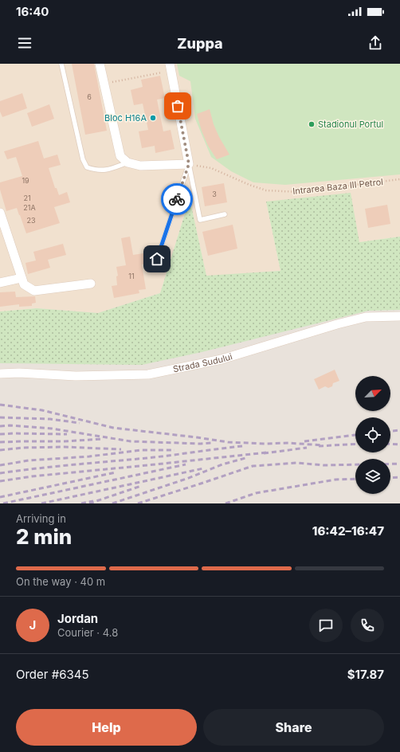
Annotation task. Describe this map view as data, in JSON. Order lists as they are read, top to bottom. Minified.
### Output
{"streets":{"street":["Strada Sudului"],"path":["Intrarea Baza III Petrol"]},"places":["Bloc H16A","Stadionul Portul"],"house_numbers":["6","19","3","21","21A","23","11"],"north":"top right","page":{"status":"16:40","header":"Zuppa","heading":["2 min","Arriving in","16:42–16:47"],"panel":["Jordan","Courier · 4.8","Order #6345","$17.87"],"bar":"On the way · 40 m","round":"J","buttons":["Help","Share"]}}
